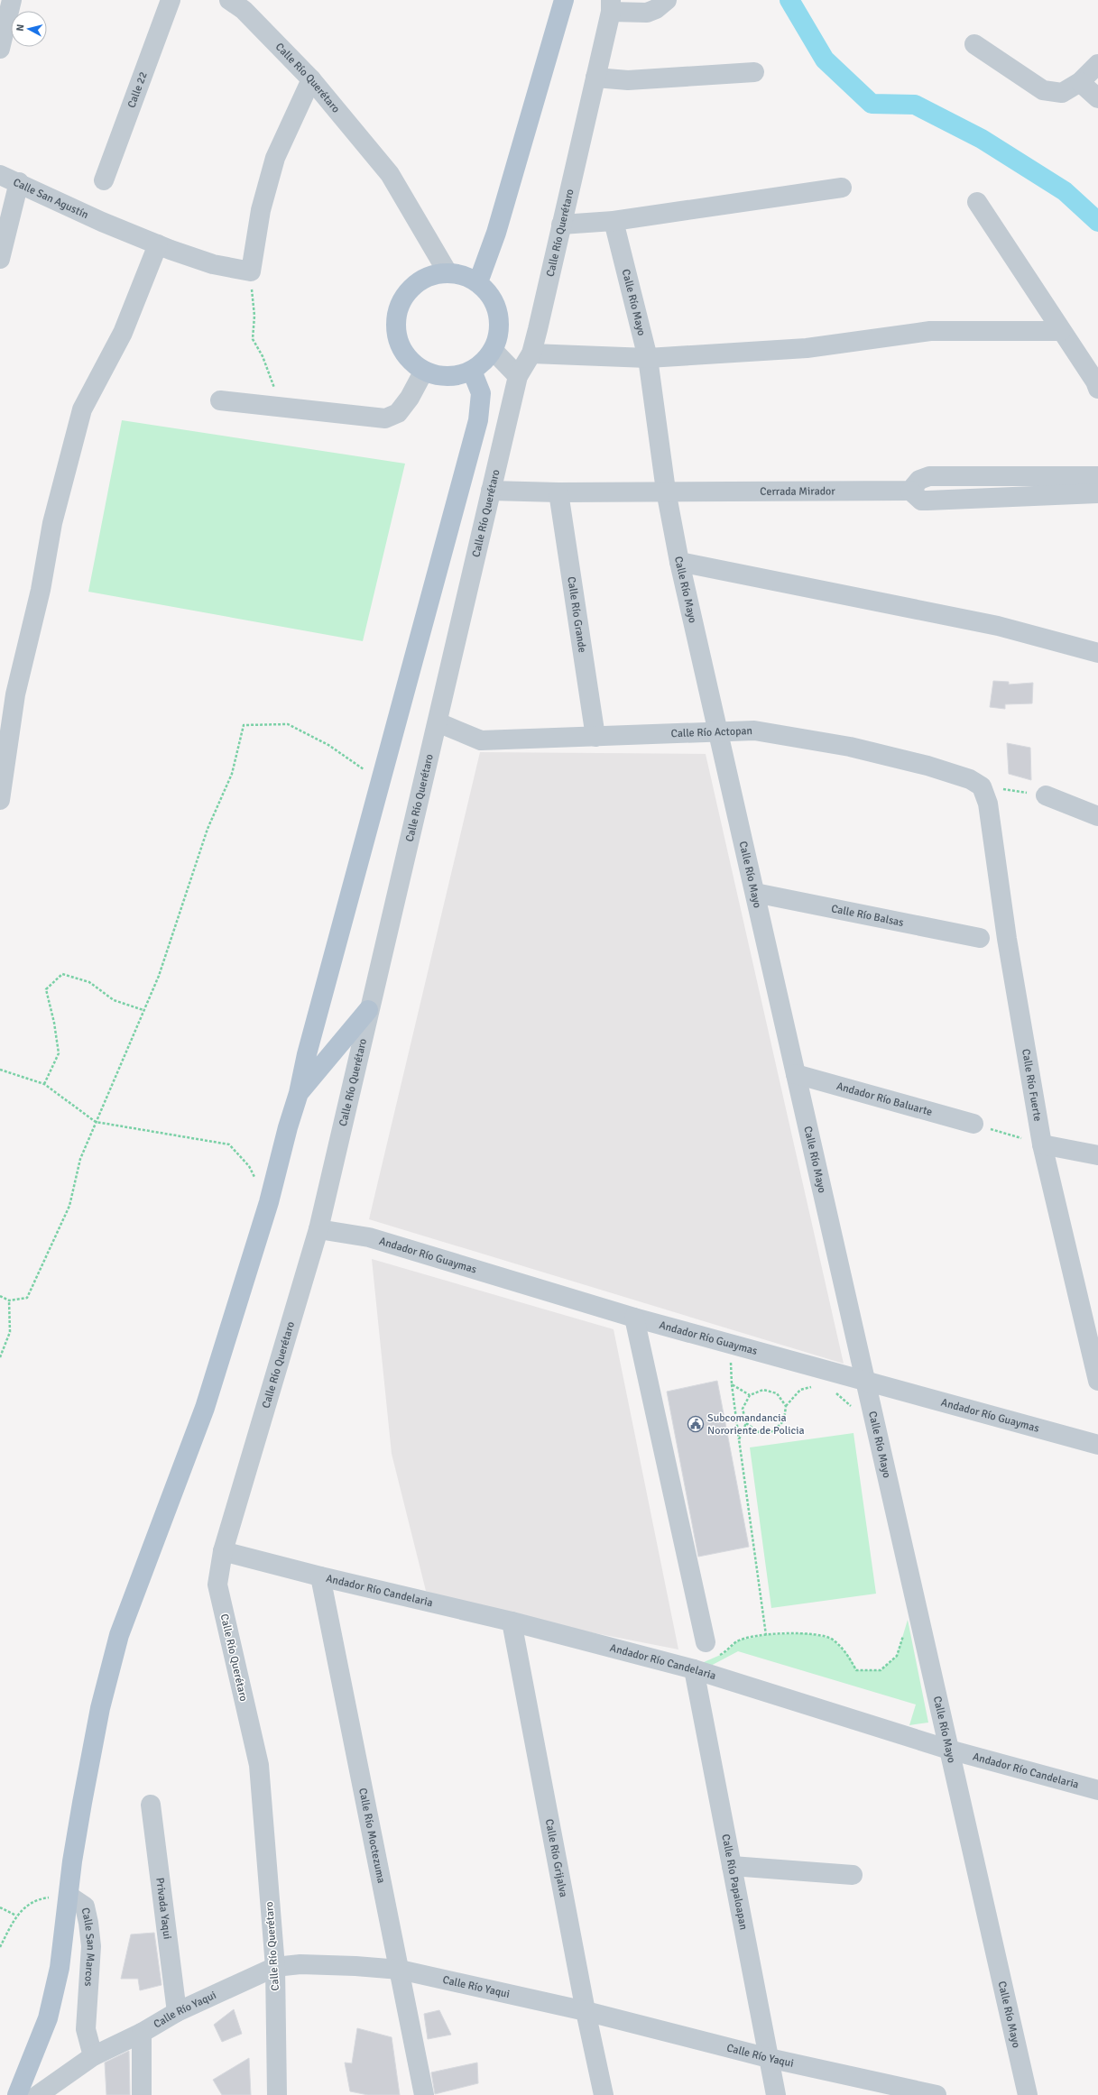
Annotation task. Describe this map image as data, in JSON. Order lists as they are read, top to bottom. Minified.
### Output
{"streets":{"street":["Calle Río Querétaro","Calle 22","Calle San Agustín","Calle Río Mayo","Cerrada Mirador","Calle Río Grande","Calle Río Actopan","Calle Río Balsas","Calle Río Fuerte","Andador Río Baluarte","Andador Río Guaymas","Andador Río Candelaria","Calle Río Moctezuma","Calle Río Grijalva","Calle Río Papaloapan","Privada Yaqui","Calle San Marcos","Calle Río Yaqui"]},"crossings":[["Calle Río Querétaro","Cerrada Mirador"],["Calle Río Querétaro","Calle Río Actopan"],["Calle Río Querétaro","Andador Río Guaymas"],["Calle Río Querétaro","Andador Río Candelaria"],["Calle Río Querétaro","Calle Río Yaqui"],["Calle Río Mayo","Cerrada Mirador"],["Calle Río Mayo","Calle Río Actopan"],["Calle Río Mayo","Calle Río Balsas"],["Calle Río Mayo","Andador Río Baluarte"],["Calle Río Mayo","Andador Río Guaymas"],["Calle Río Mayo","Andador Río Candelaria"],["Cerrada Mirador","Calle Río Grande"],["Calle Río Grande","Calle Río Actopan"],["Calle Río Actopan","Calle Río Fuerte"],["Andador Río Candelaria","Calle Río Moctezuma"],["Andador Río Candelaria","Calle Río Grijalva"],["Andador Río Candelaria","Calle Río Papaloapan"],["Calle Río Moctezuma","Calle Río Yaqui"],["Calle Río Grijalva","Calle Río Yaqui"],["Calle Río Papaloapan","Calle Río Yaqui"],["Privada Yaqui","Calle Río Yaqui"],["Calle San Marcos","Calle Río Yaqui"]],"places":{"public building":["Subcomandancia Nororiente de Policia"]},"north":"left"}
